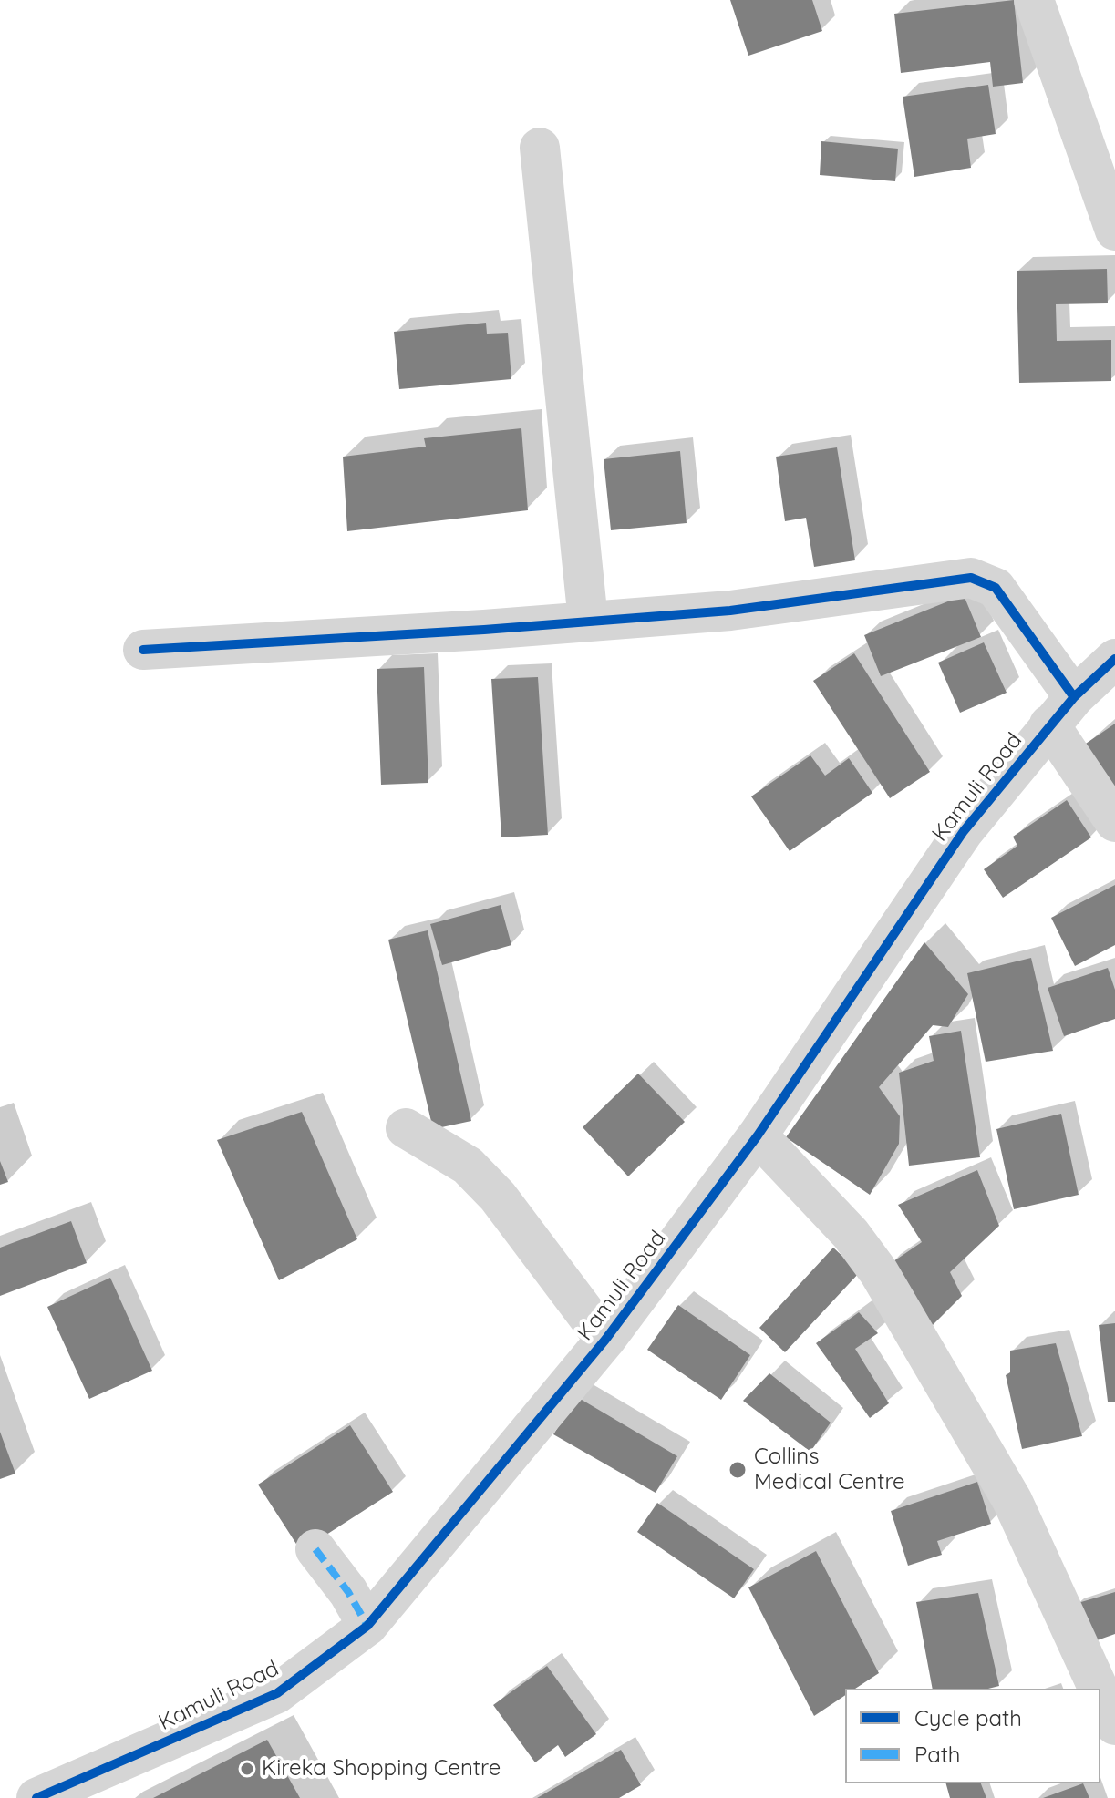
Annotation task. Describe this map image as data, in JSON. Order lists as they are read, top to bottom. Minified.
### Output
{"streets":{"street":["Kamuli Road"]},"places":["Collins Medical Centre","Kireka Shopping Centre"],"legend":["Cycle path","Path"]}
